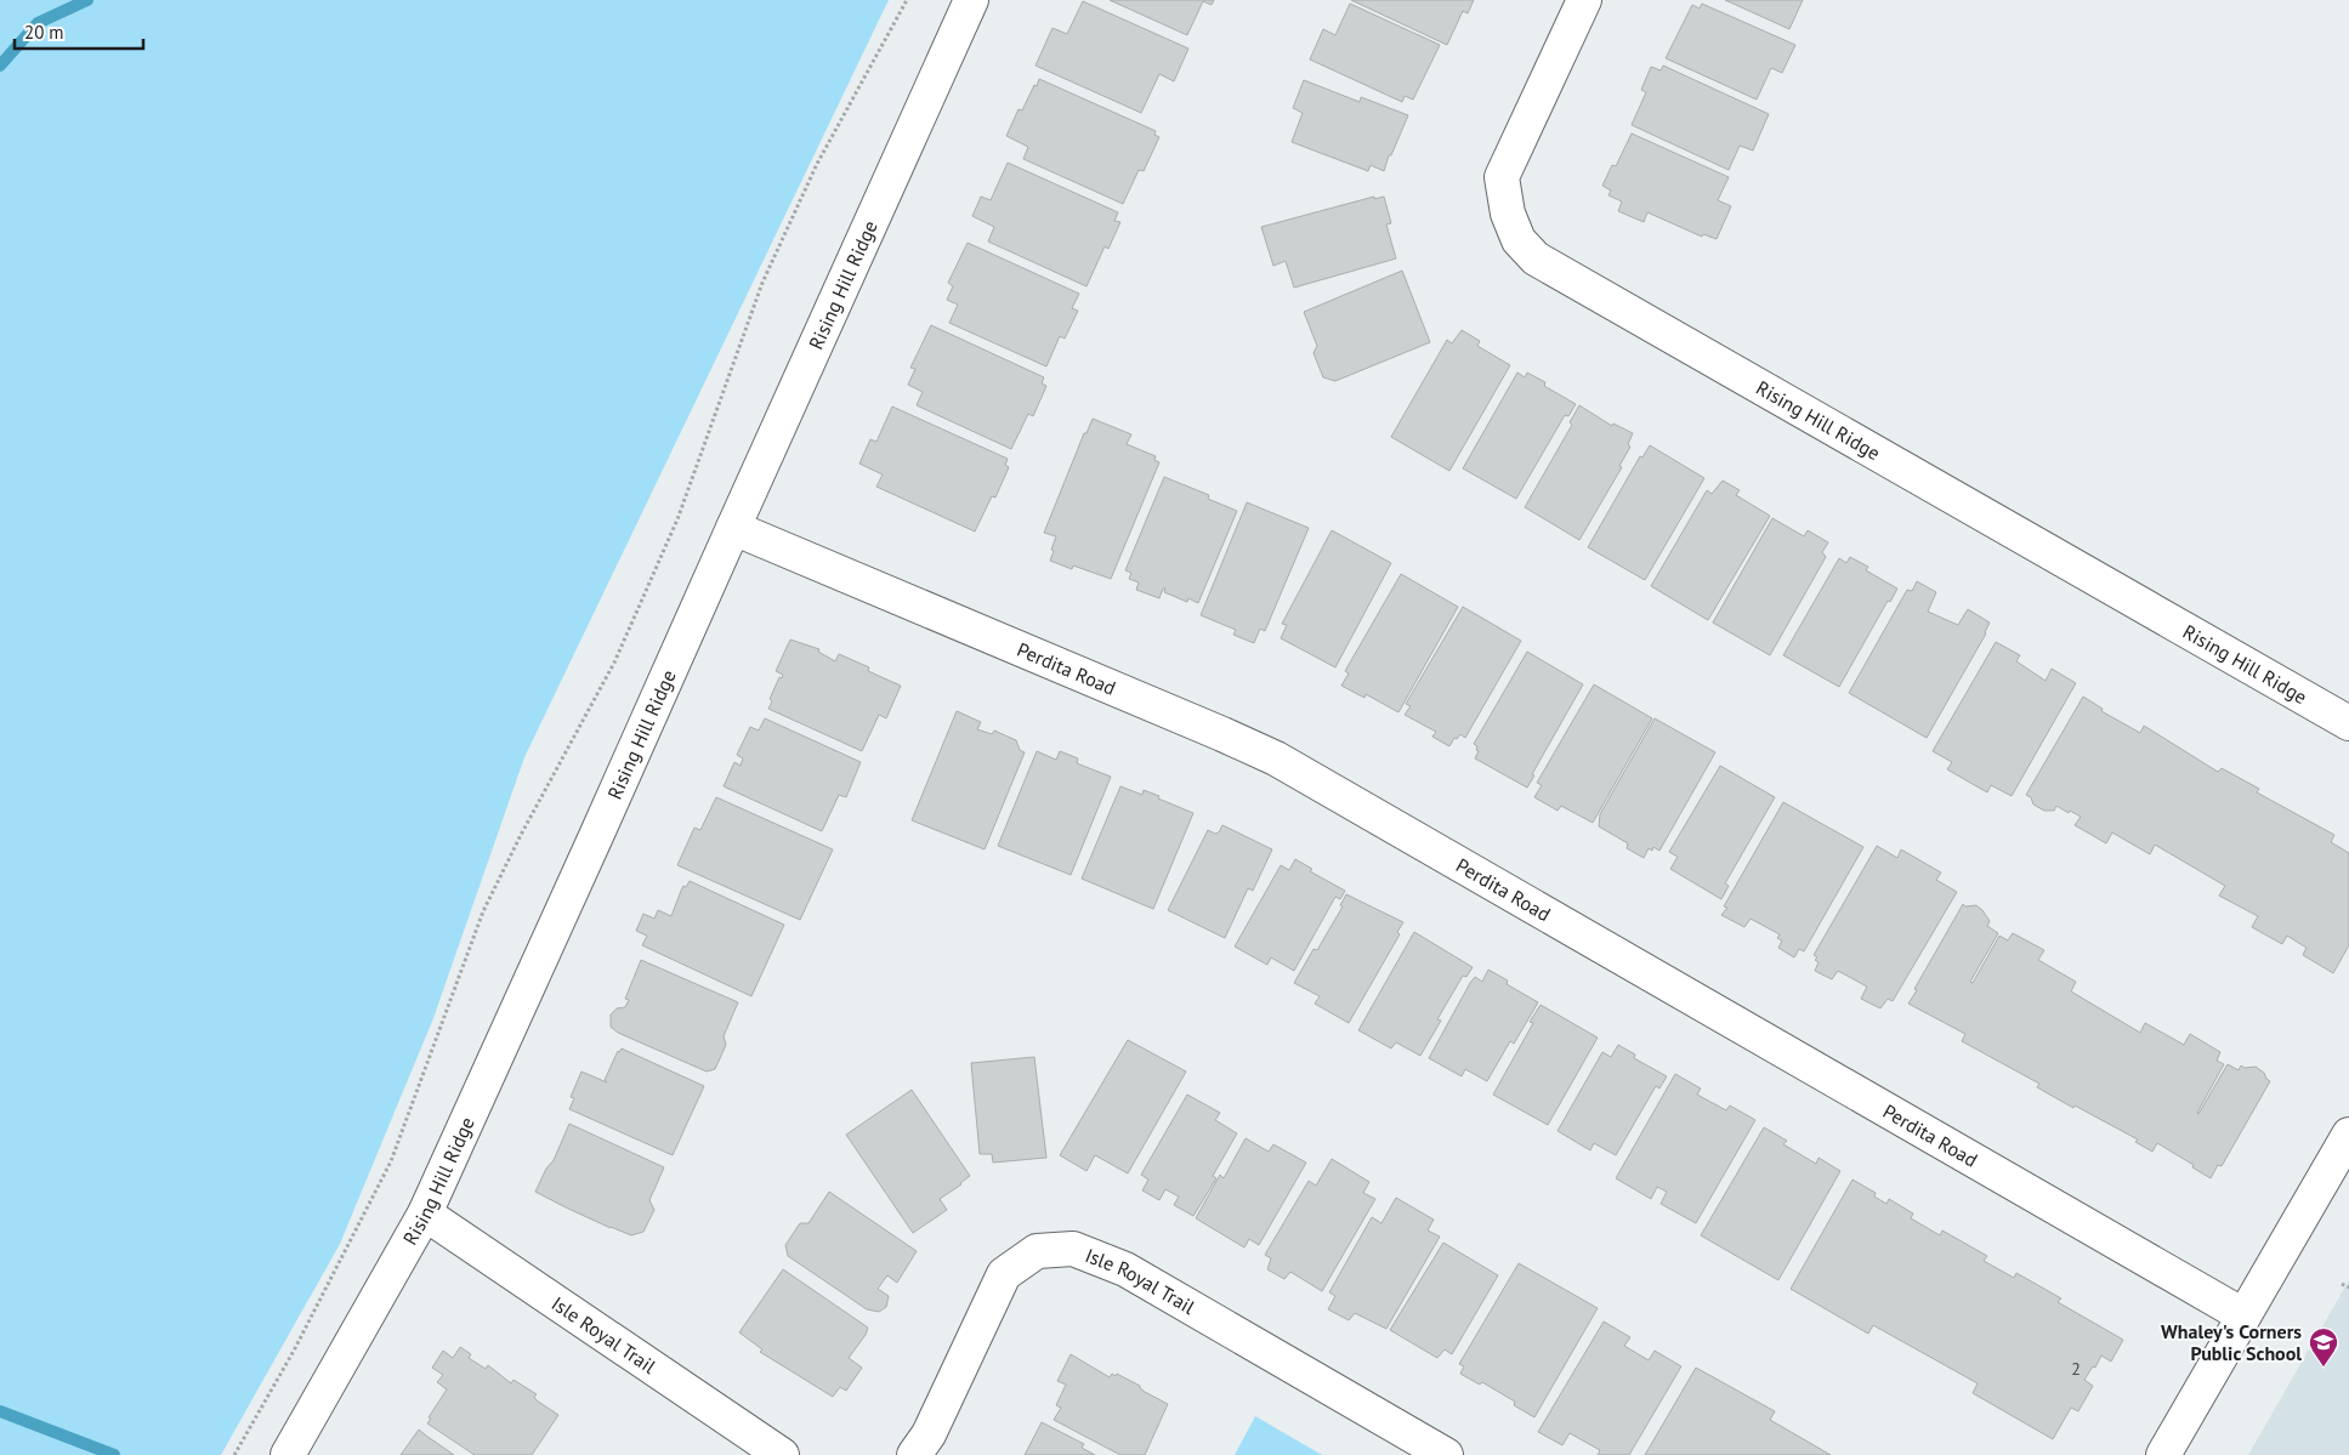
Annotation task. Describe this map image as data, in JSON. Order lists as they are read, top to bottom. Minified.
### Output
{"streets":{"street":["Rising Hill Ridge","Perdita Road","Isle Royal Trail"]},"crossings":[["Rising Hill Ridge","Perdita Road"],["Rising Hill Ridge","Isle Royal Trail"]],"places":{"school or university":["Whaley's Corners Public School"]},"house_numbers":["2"],"scale_bar":"20 m"}
